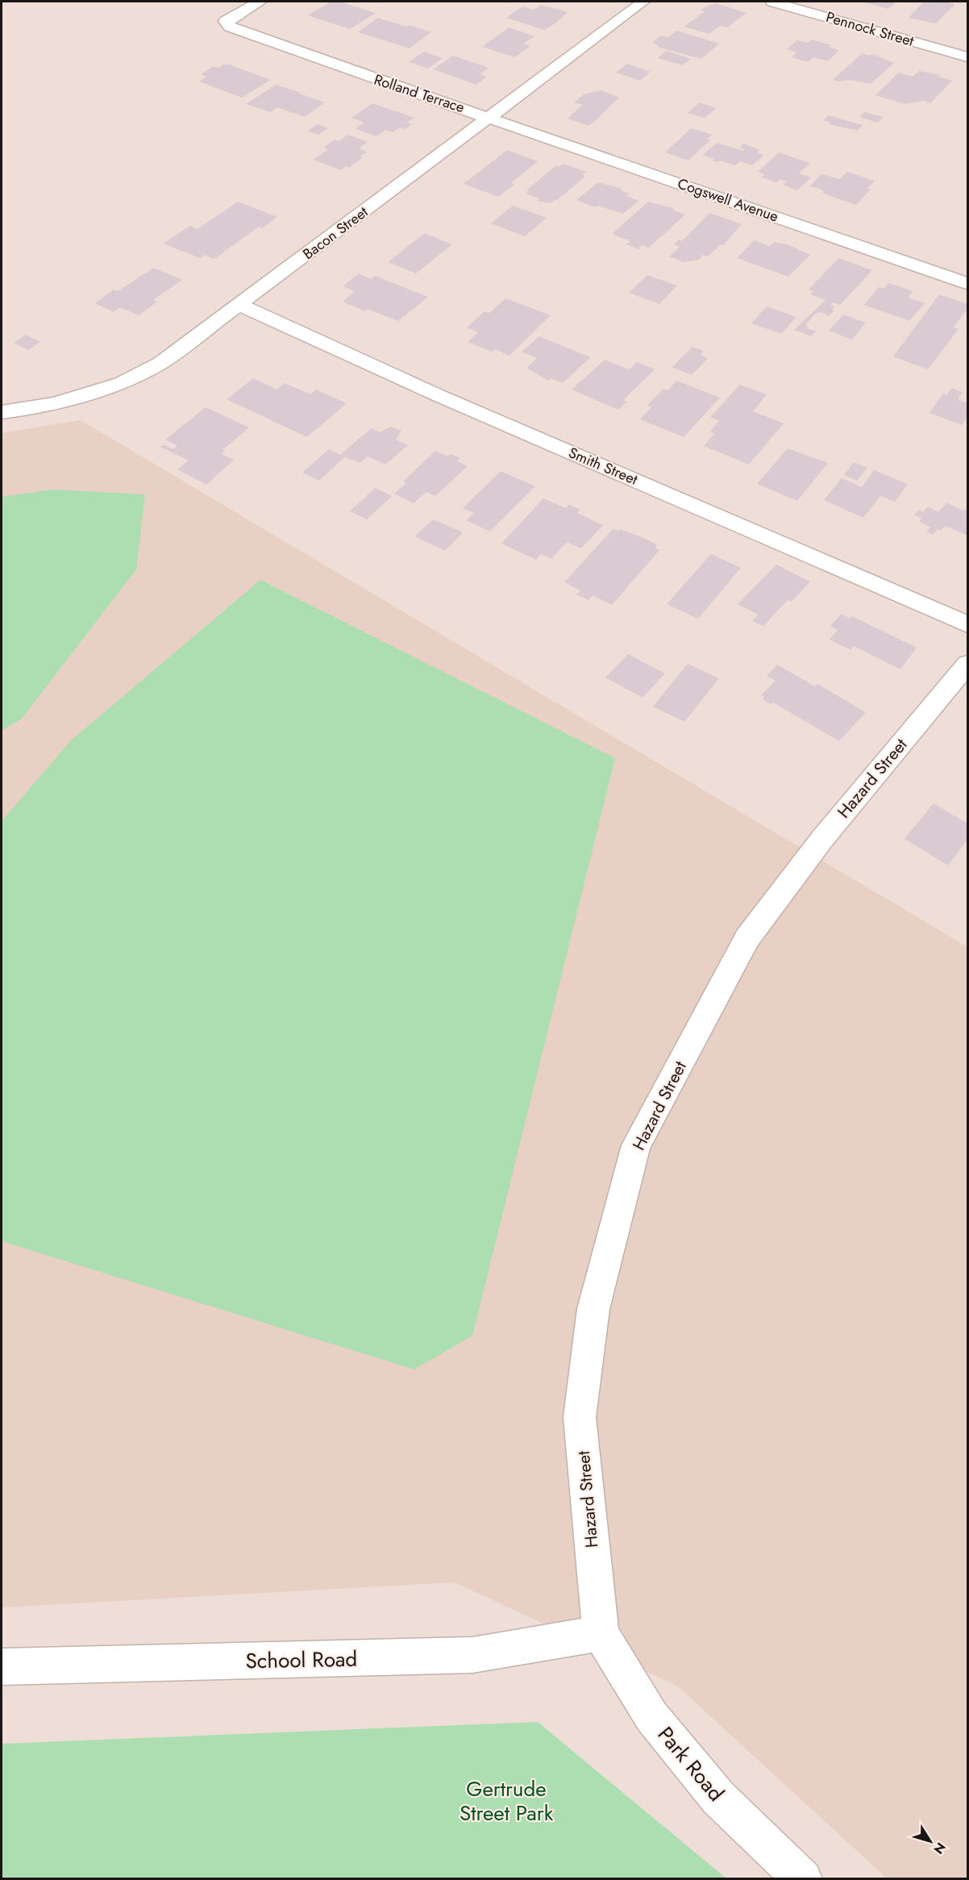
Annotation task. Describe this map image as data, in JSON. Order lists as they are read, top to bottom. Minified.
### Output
{"streets":{"street":["Pennock Street","Rolland Terrace","Cogswell Avenue","Bacon Street","Smith Street","Hazard Street","School Road","Park Road"]},"crossings":[["Rolland Terrace","Cogswell Avenue"],["Rolland Terrace","Bacon Street"],["Cogswell Avenue","Bacon Street"],["Bacon Street","Smith Street"],["Hazard Street","School Road"],["Hazard Street","Park Road"],["School Road","Park Road"]],"parks":["Gertrude Street Park"],"north":"bottom right"}
